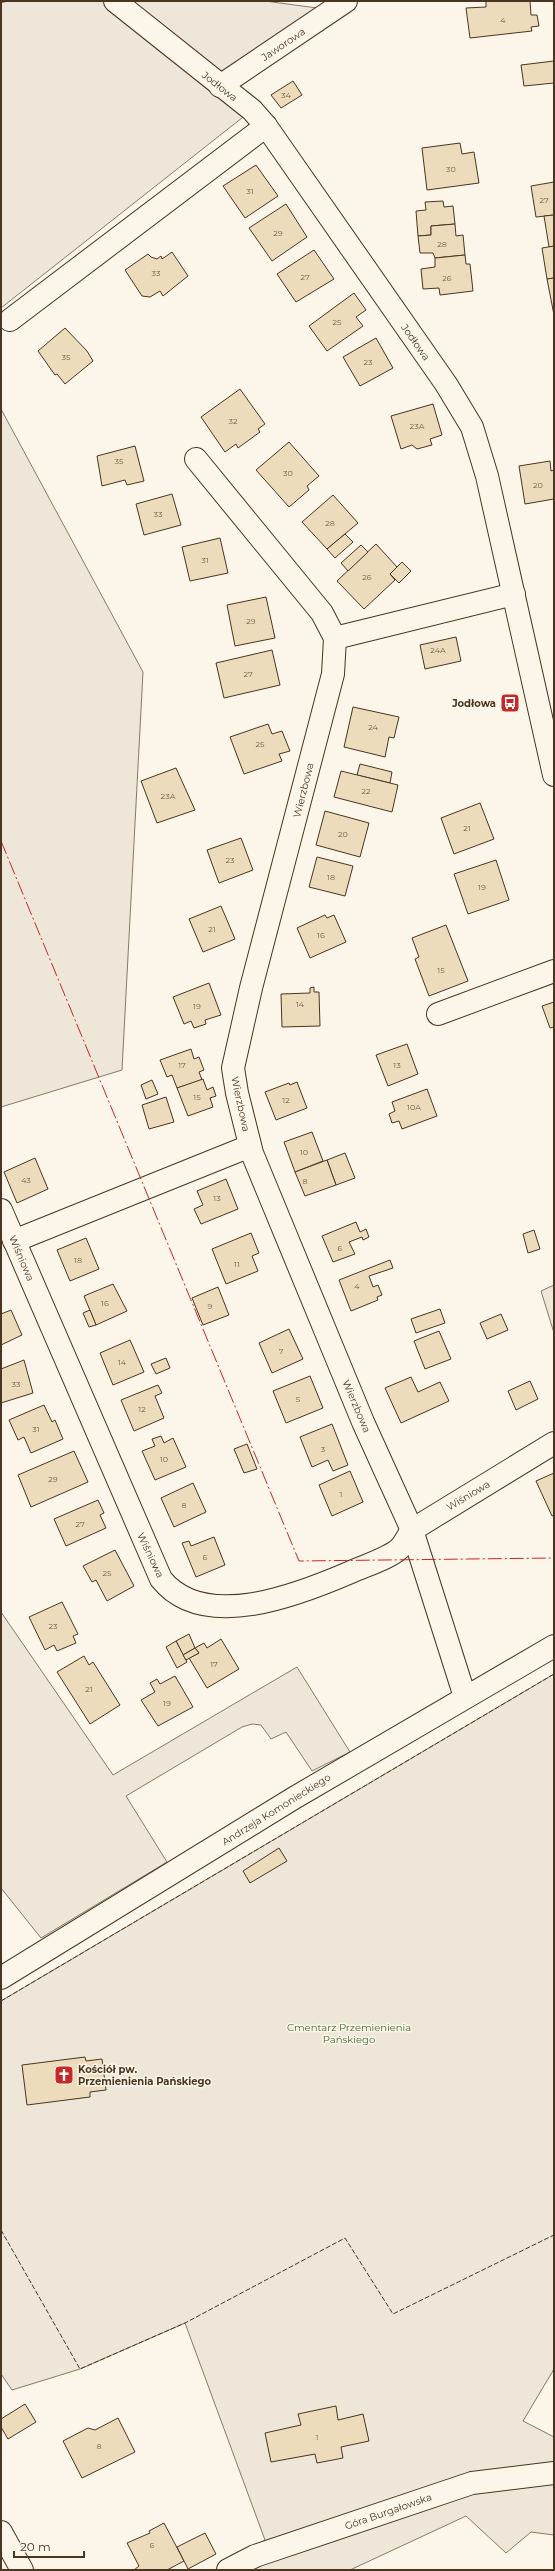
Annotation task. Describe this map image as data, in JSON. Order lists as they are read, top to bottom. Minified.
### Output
{"streets":{"street":["Jaworowa","Jodłowa","Wierzbowa","Wiśniowa","Andrzeja Komonieckiego","Góra Burgałowska"]},"crossings":[["Jaworowa","Jodłowa"],["Wierzbowa","Wiśniowa"],["Wierzbowa","Andrzeja Komonieckiego"]],"parks":["Cmentarz Przemienienia Pańskiego"],"places":{"bus stop":["Jodłowa"],"church":["Kościół pw. Przemienienia Pańskiego"]},"house_numbers":["4","34","30","31","27","29","28","33","27","26","25","35","23","32","23A","35","30","20","33","28","31","26","29","24A","27","24","25","22","23A","21","20","23","18","19","21","16","15","14","19","17","13","15","12","10A","10","43","8","13","6","18","11","4","16","9","7","14","33","5","12","31","3","10","29","1","8","27","6","25","23","17","21","19","1","8","6"],"scale_bar":"20 m"}
